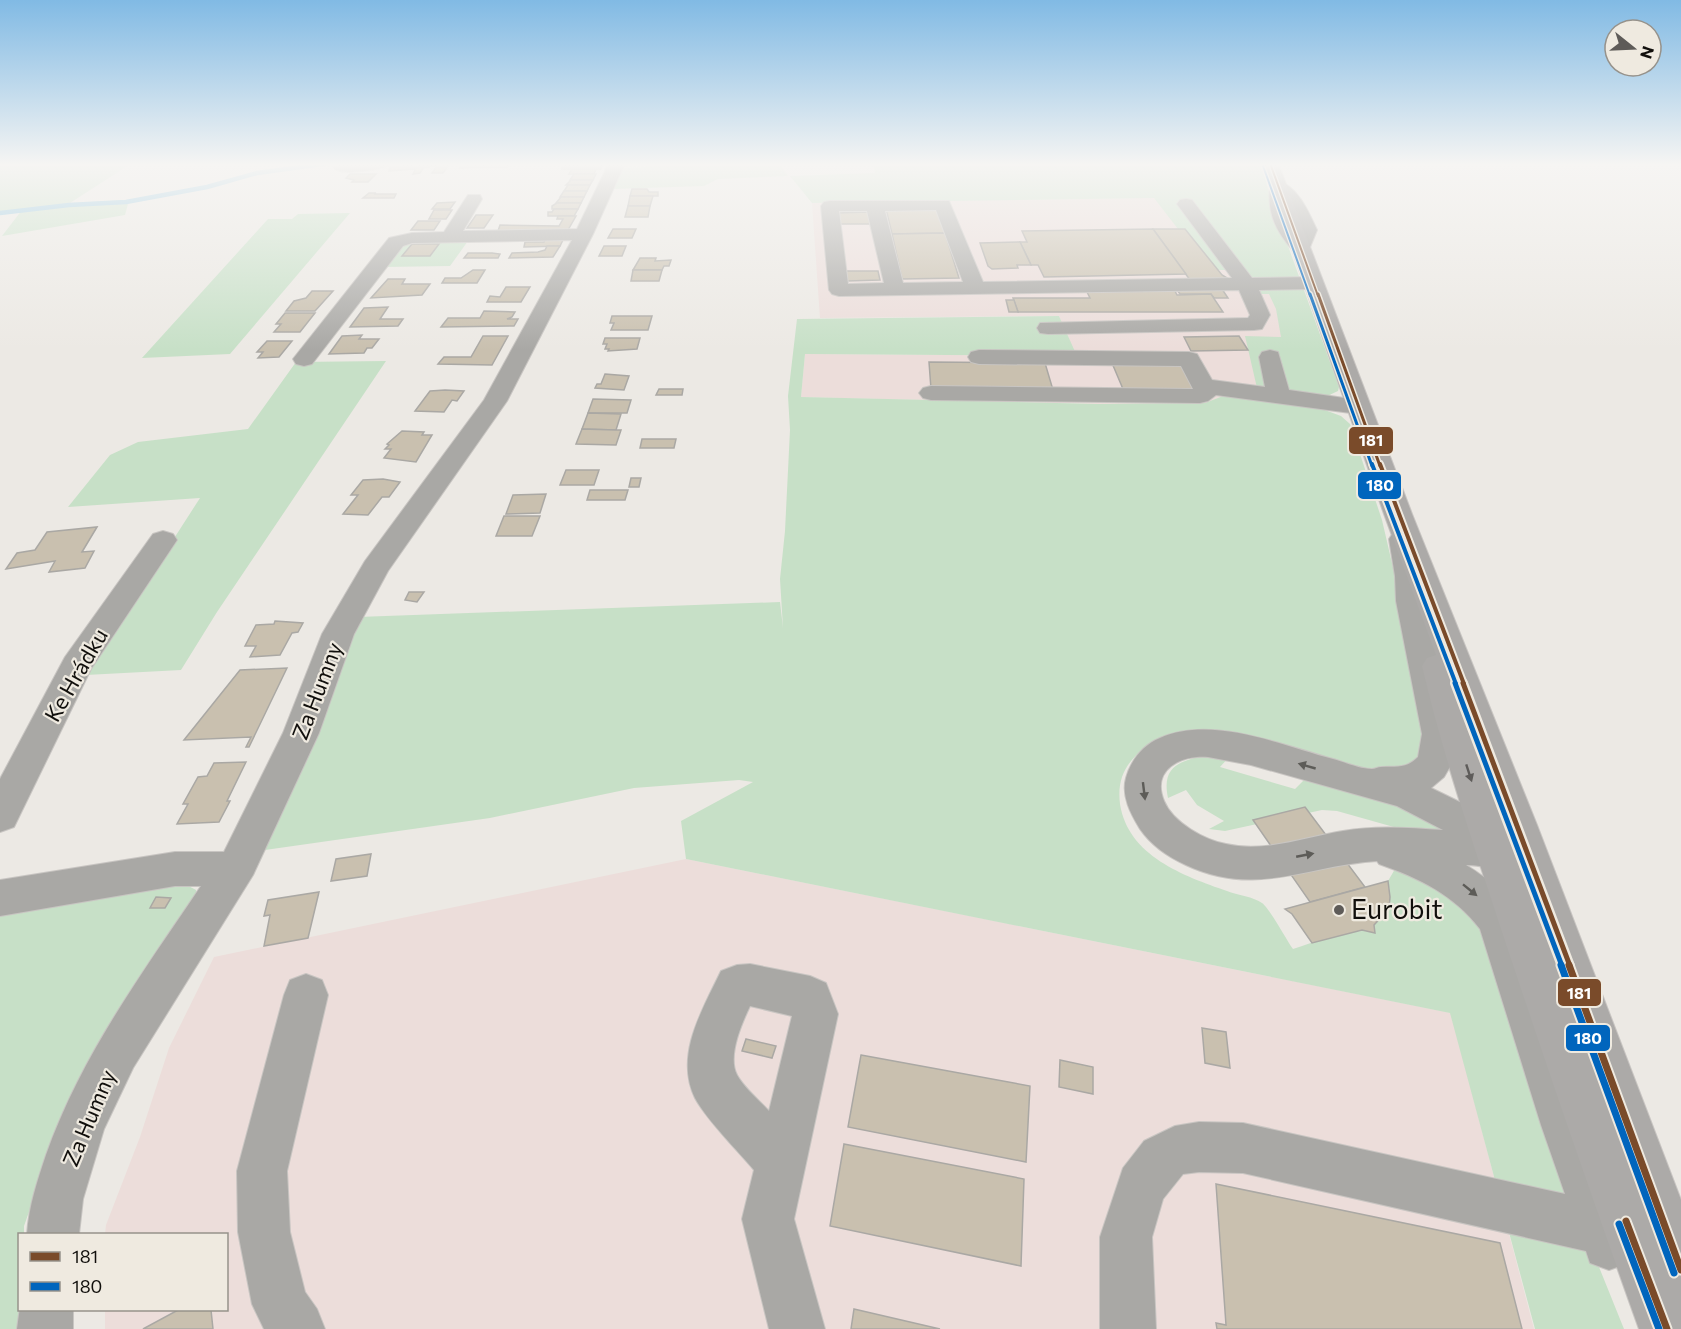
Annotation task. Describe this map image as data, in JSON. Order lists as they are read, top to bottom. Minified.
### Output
{"streets":{"street":["Ke Hrádku","Za Humny"]},"places":["Eurobit"],"lines":["transit line 181","transit line 180"],"legend":["181","180"],"north":"right"}
